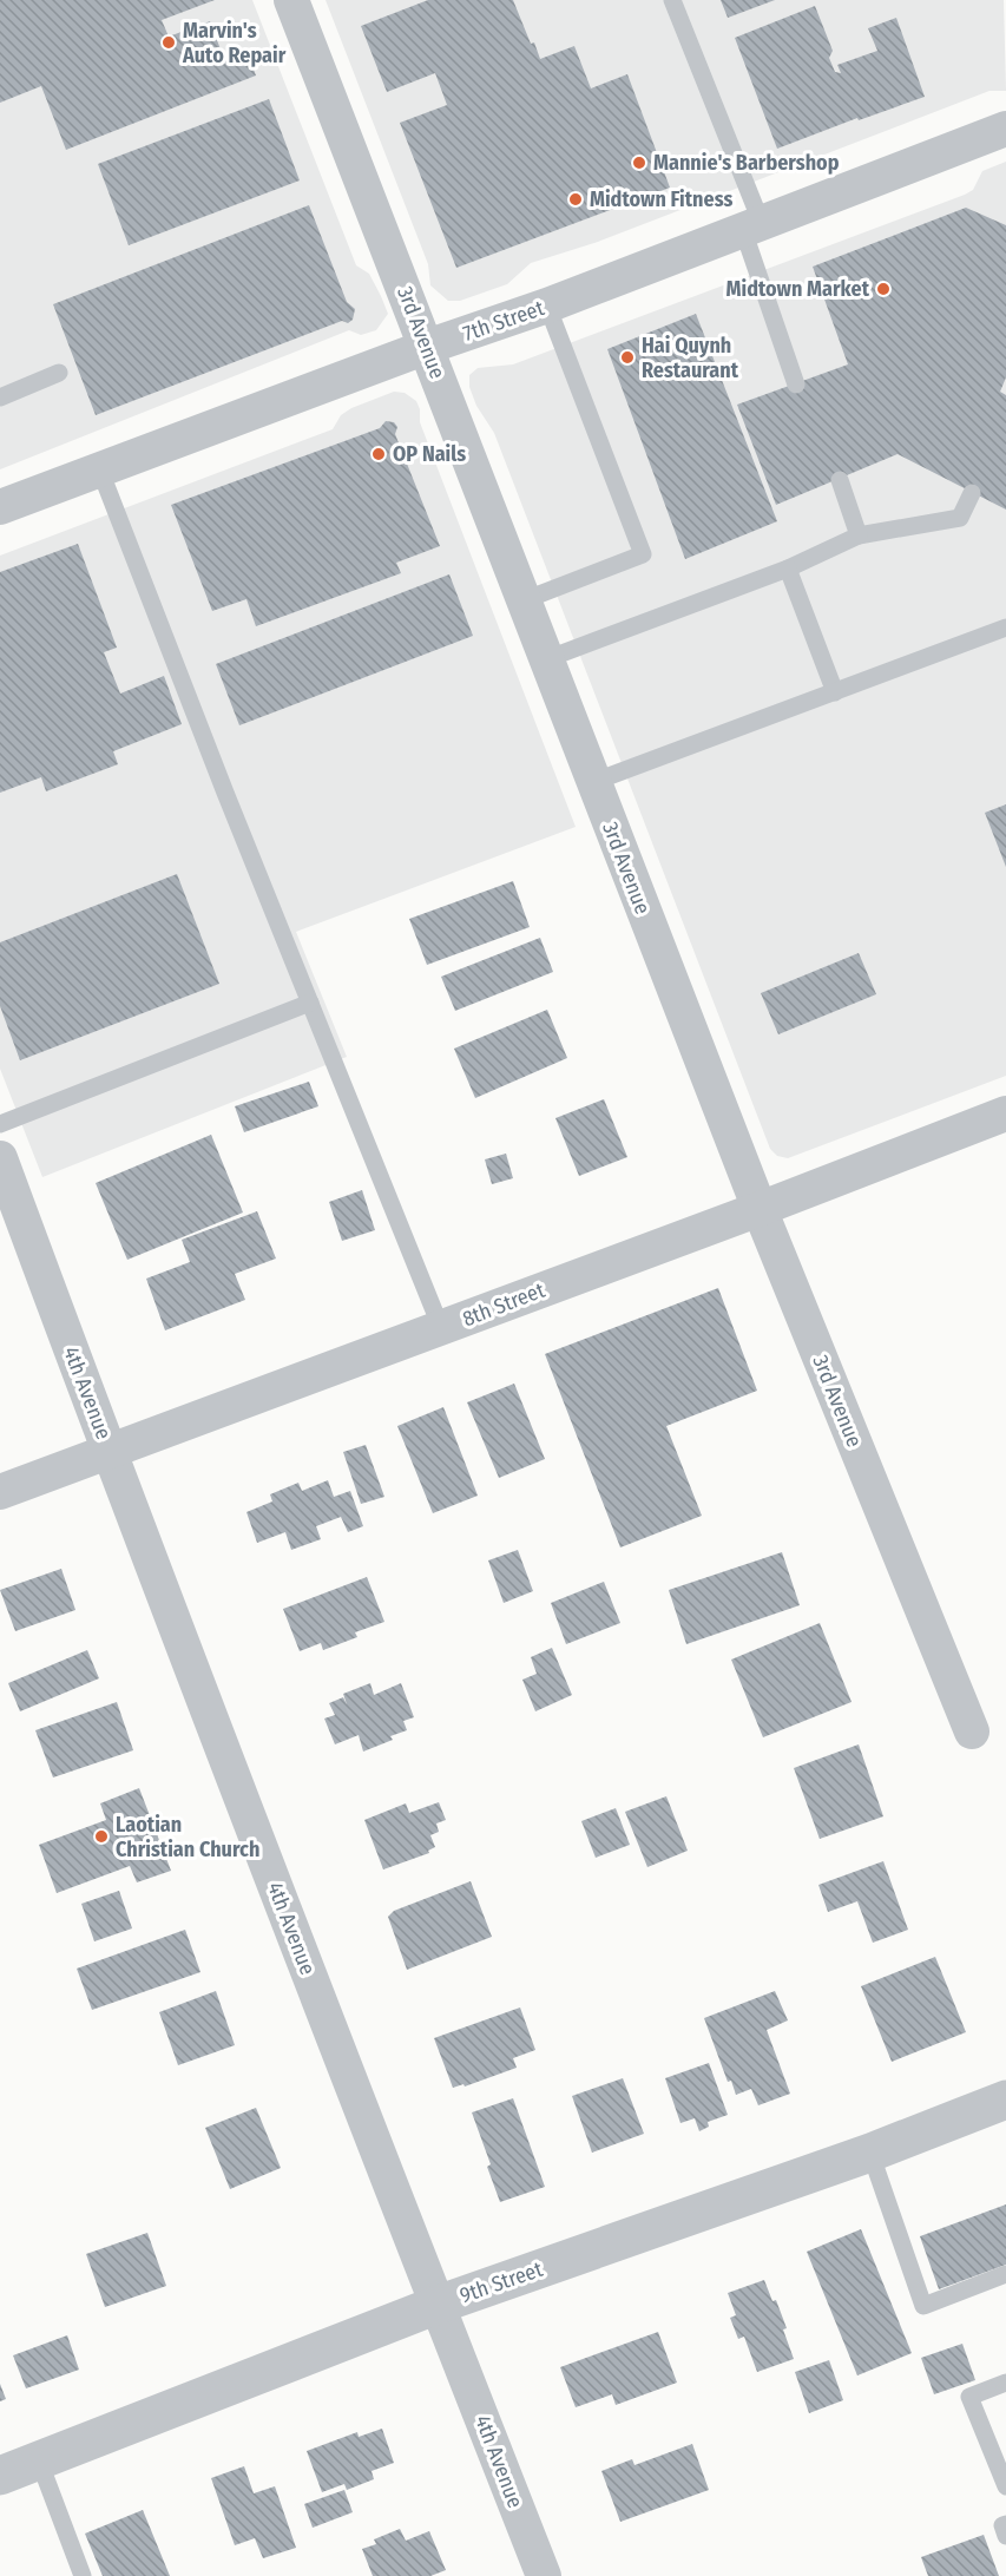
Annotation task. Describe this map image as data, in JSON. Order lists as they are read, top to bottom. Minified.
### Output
{"streets":{"street":["7th Street","3rd Avenue","8th Street","4th Avenue","9th Street"]},"crossings":[["7th Street","3rd Avenue"],["3rd Avenue","8th Street"],["8th Street","4th Avenue"],["4th Avenue","9th Street"]],"places":["Marvin's Auto Repair","Mannie's Barbershop","Midtown Fitness","Midtown Market","Hai Quynh Restaurant","OP Nails","Laotian Christian Church"]}
